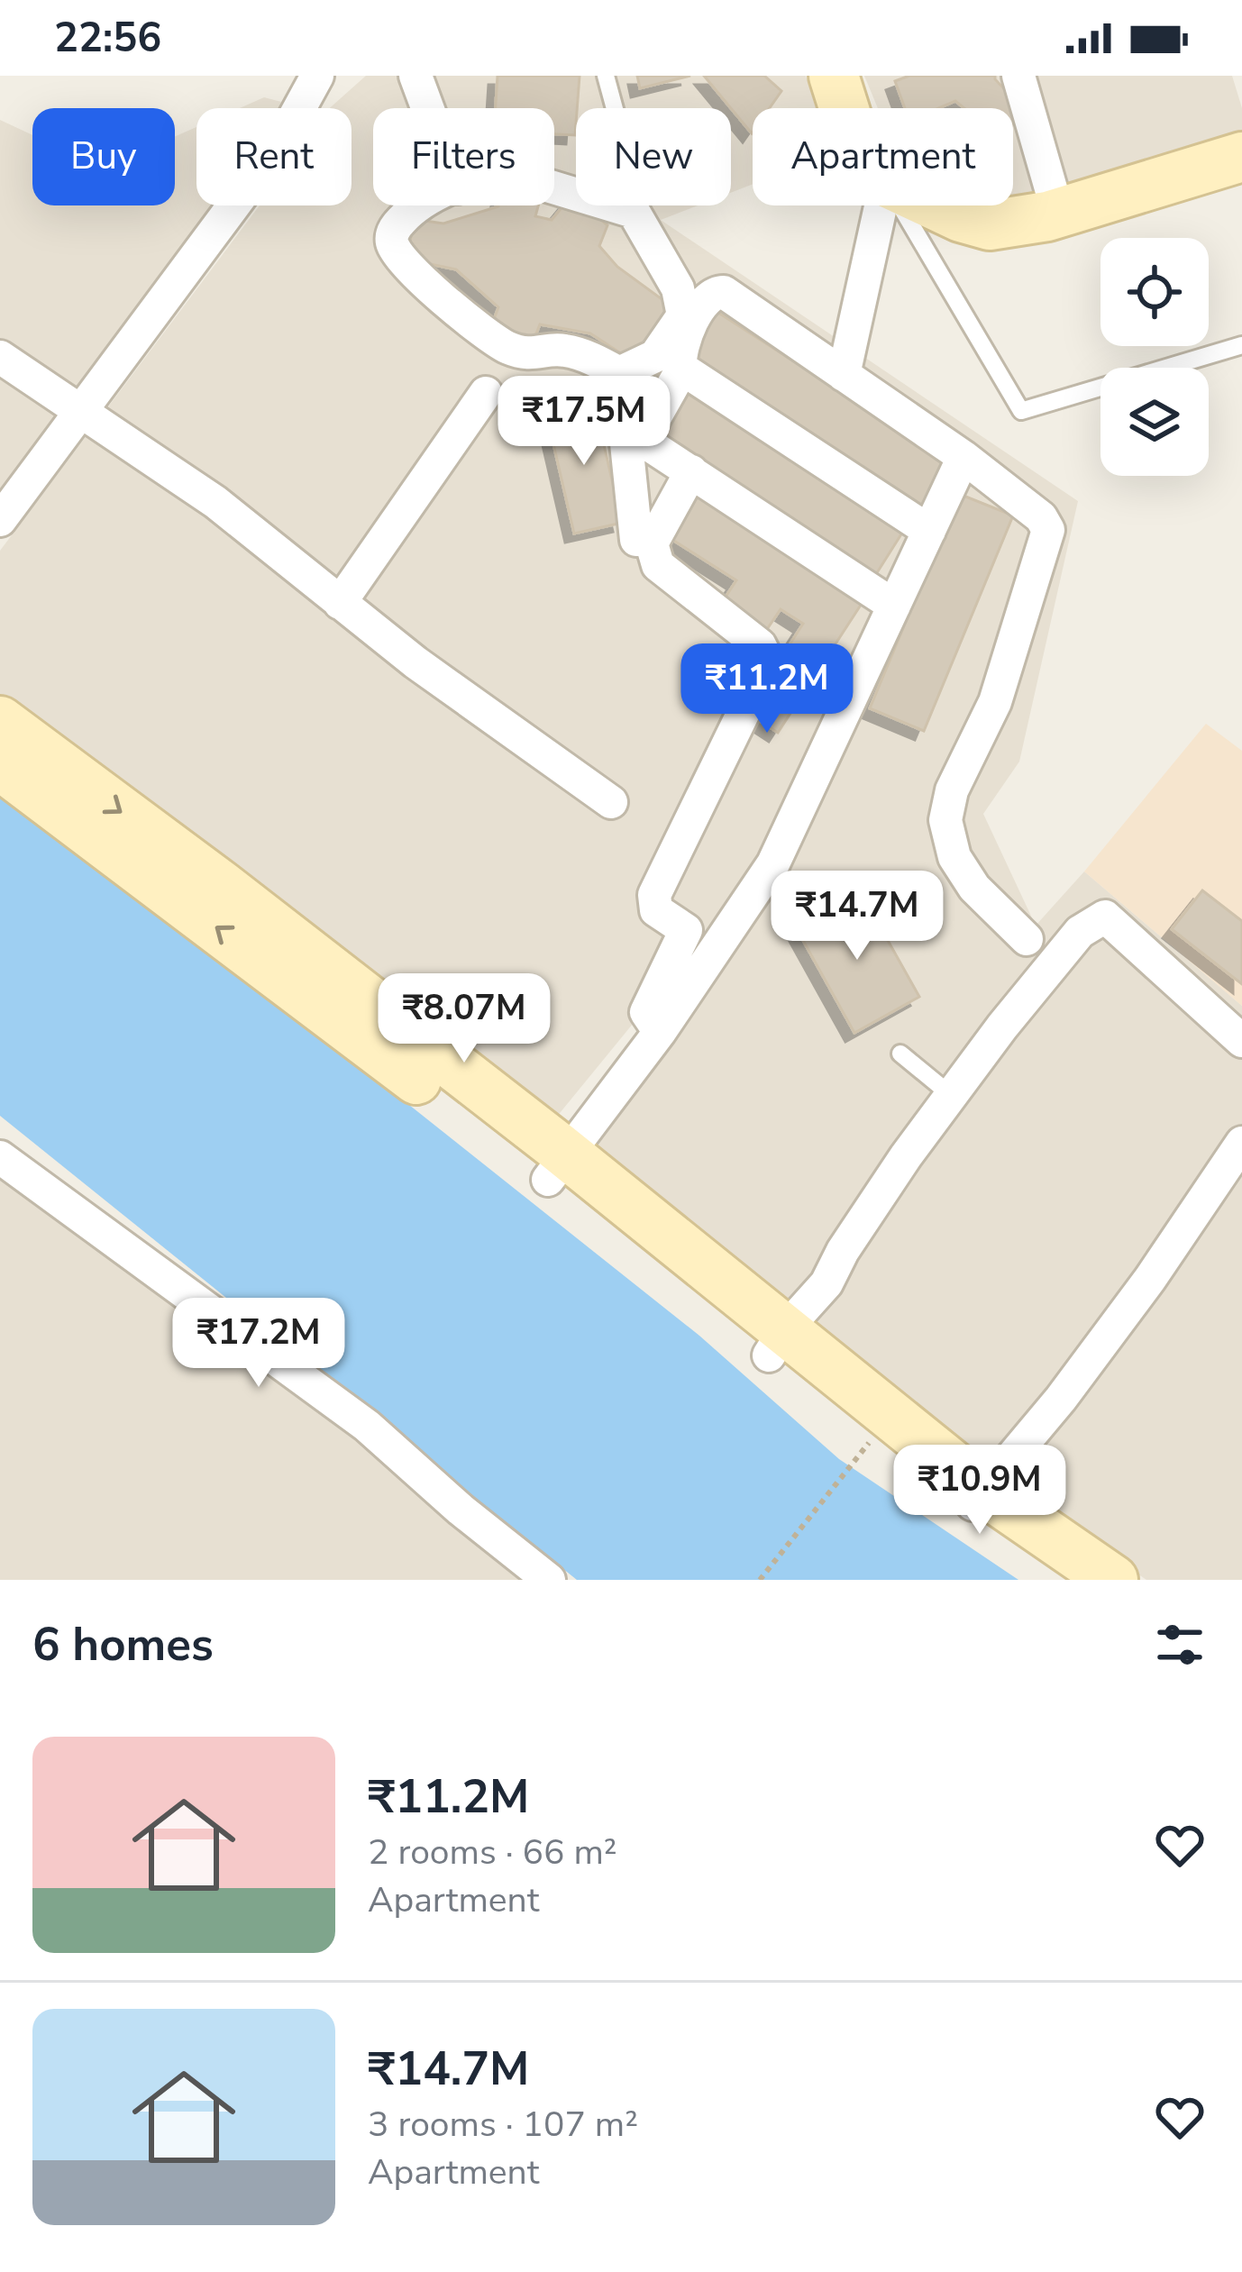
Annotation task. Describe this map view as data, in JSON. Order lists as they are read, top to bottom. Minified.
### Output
{"page":{"status":"22:56","chip":["Buy","Rent","Filters","New","Apartment"],"price":["₹17.5M","₹11.2M","₹14.7M","₹8.07M","₹17.2M","₹10.9M"],"heading":"6 homes","list":[{"name":"₹11.2M","note":"2 rooms · 66 m² · Apartment"},{"name":"₹14.7M","note":"3 rooms · 107 m² · Apartment"}]}}
